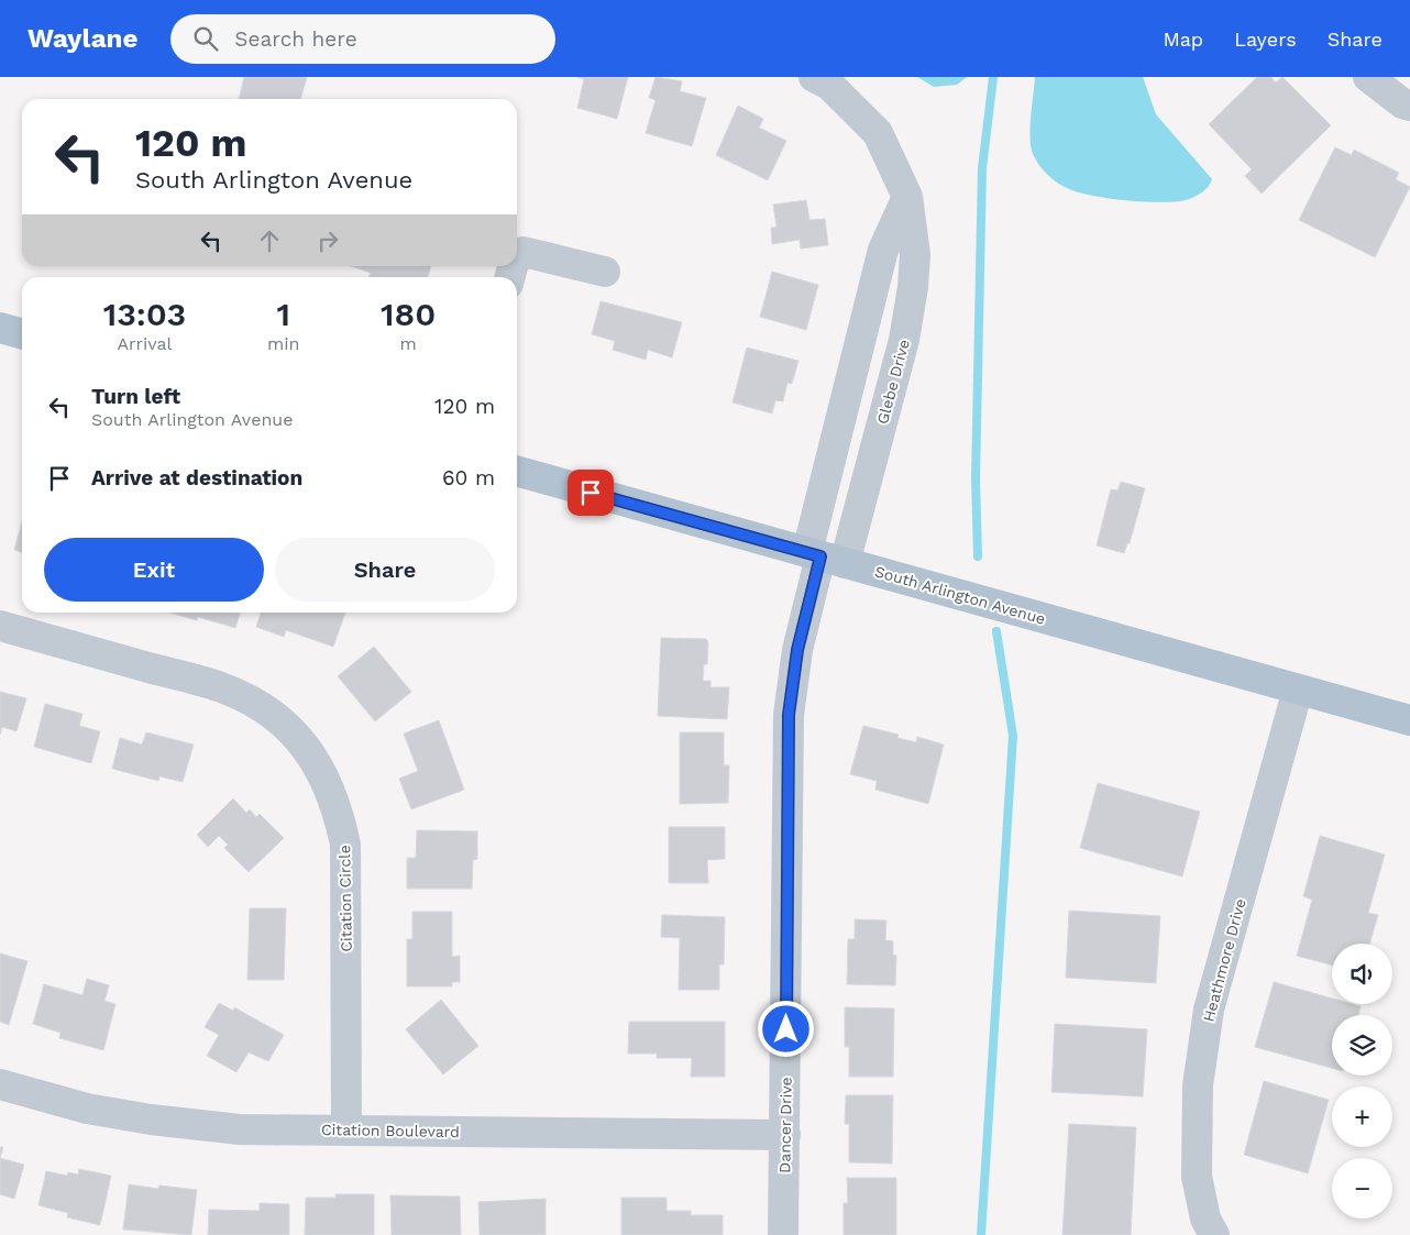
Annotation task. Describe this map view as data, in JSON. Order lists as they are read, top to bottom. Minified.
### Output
{"streets":{"main road":["South Arlington Avenue"],"street":["Glebe Drive","Citation Circle","Heathmore Drive","Dancer Drive","Citation Boulevard"]},"crossings":[["Glebe Drive","South Arlington Avenue"],["Glebe Drive","Dancer Drive"],["South Arlington Avenue","Heathmore Drive"],["South Arlington Avenue","Dancer Drive"],["Citation Circle","Citation Boulevard"],["Dancer Drive","Citation Boulevard"]],"page":{"header":"Waylane","search":"Search here","nav":["Map","Layers","Share"],"turn":["120 m","South Arlington Avenue"],"eta":["13:03","Arrival","1","min","180","m"],"list":[{"name":"Turn left","note":"South Arlington Avenue","value":"120 m"},{"name":"Arrive at destination","value":"60 m"}],"buttons":["Exit","Share"],"map_buttons":["+","−"]}}
